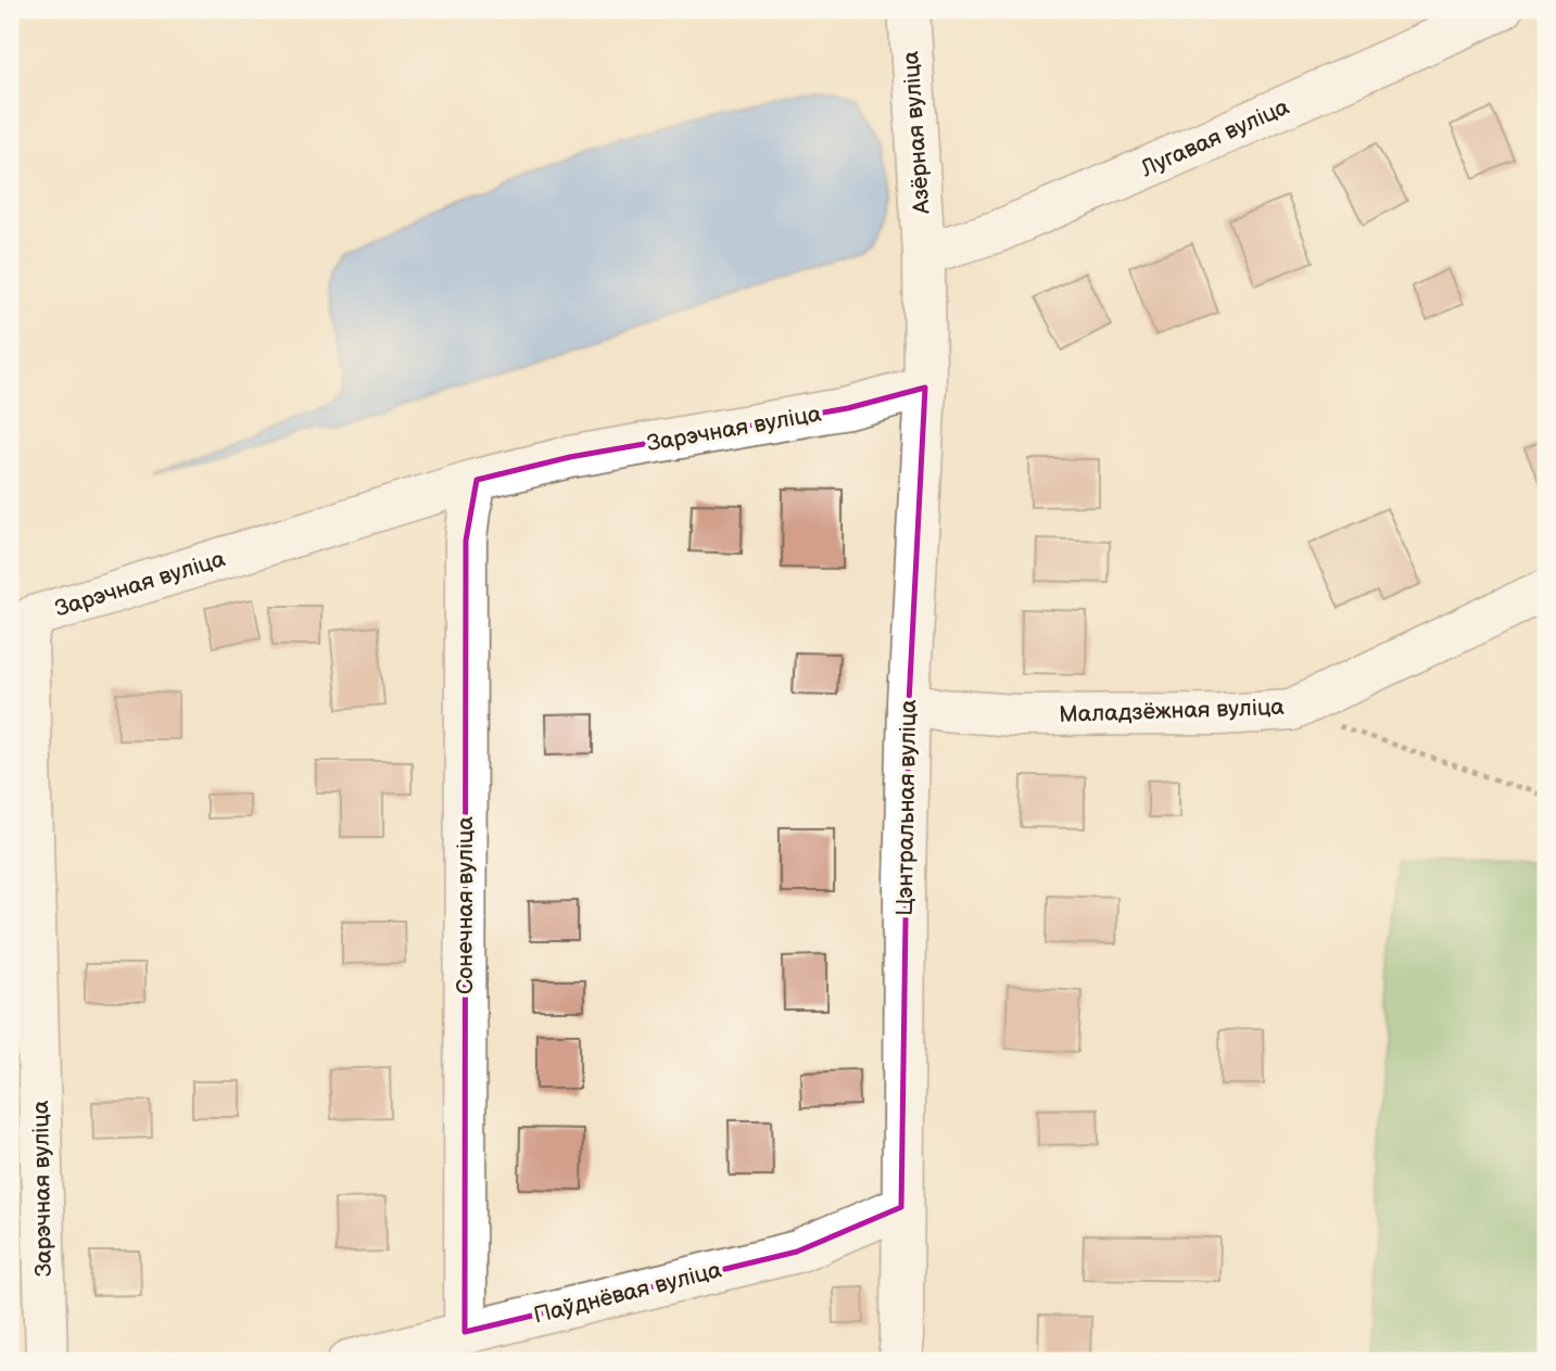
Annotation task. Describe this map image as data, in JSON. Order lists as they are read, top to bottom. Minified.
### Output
{"streets":{"street":["Азёрная вуліца","Лугавая вуліца","Зарэчная вуліца","Маладзёжная вуліца","Цэнтральная вуліца","Сонечная вуліца","Паўднёвая вуліца"]},"crossings":[["Азёрная вуліца","Лугавая вуліца"],["Азёрная вуліца","Цэнтральная вуліца"],["Лугавая вуліца","Цэнтральная вуліца"],["Зарэчная вуліца","Цэнтральная вуліца"],["Зарэчная вуліца","Сонечная вуліца"],["Маладзёжная вуліца","Цэнтральная вуліца"],["Цэнтральная вуліца","Паўднёвая вуліца"],["Сонечная вуліца","Паўднёвая вуліца"]]}
